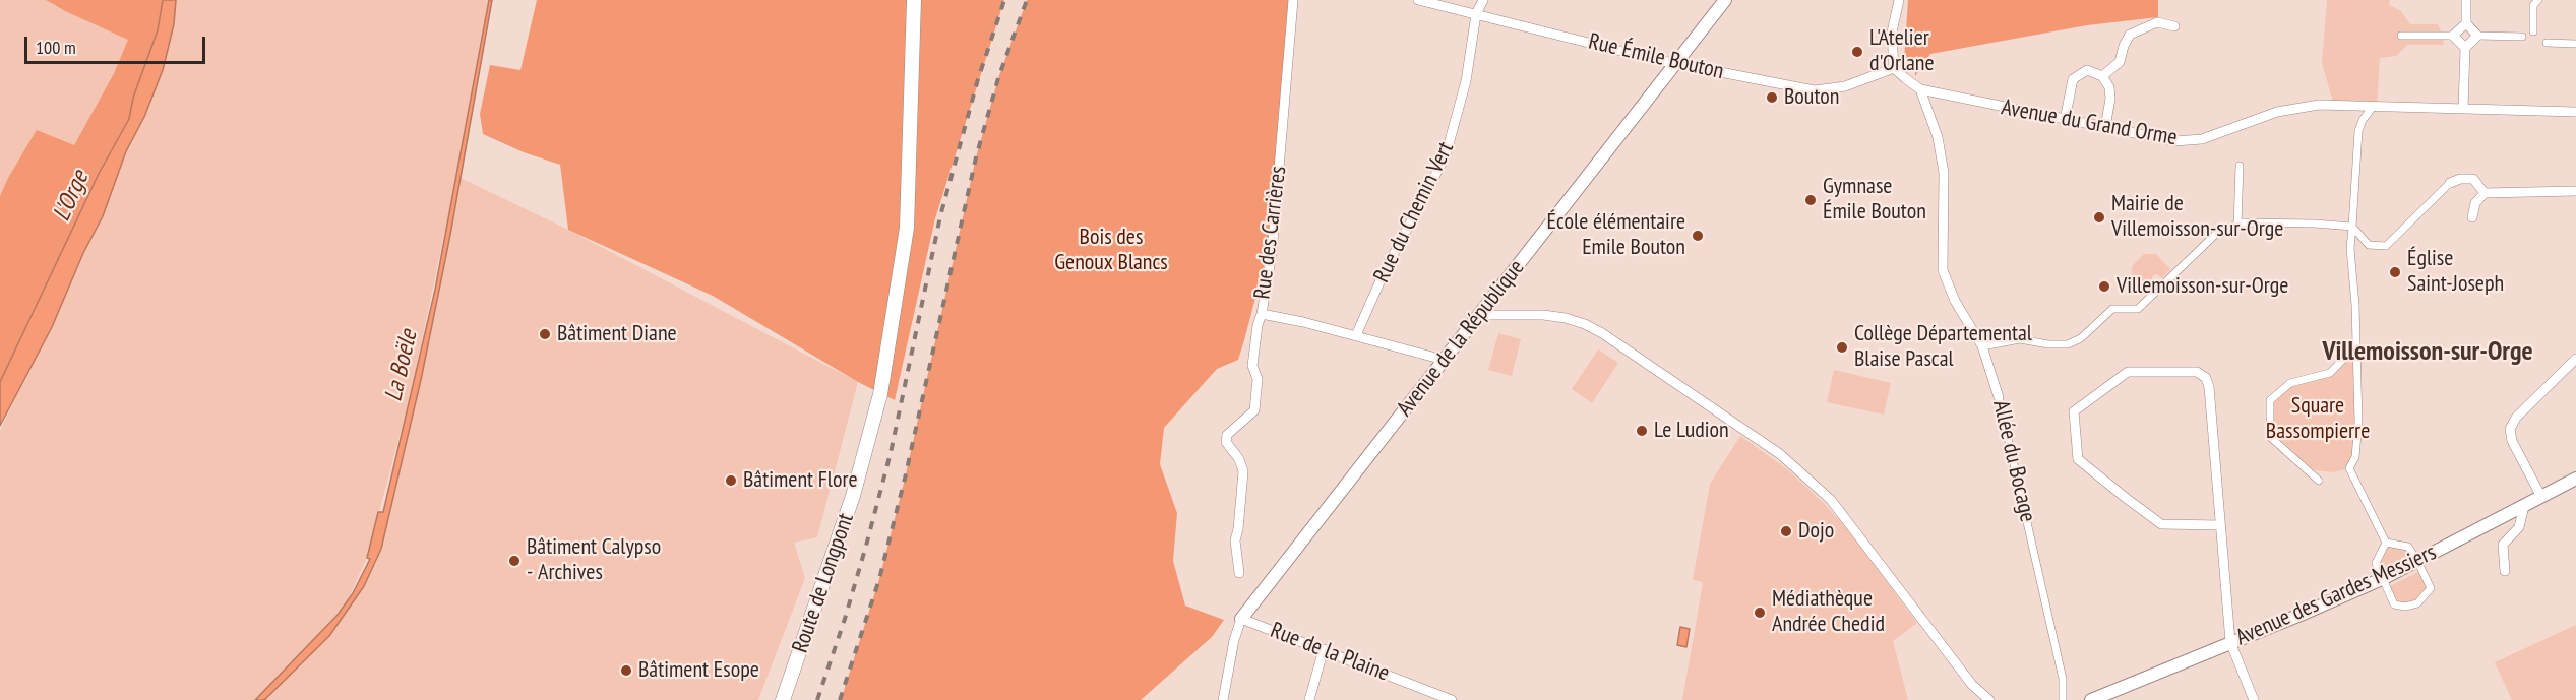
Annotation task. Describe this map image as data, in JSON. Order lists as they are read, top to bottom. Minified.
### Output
{"streets":{"main road":["Route de Longpont"],"street":["Rue Émile Bouton","Avenue du Grand Orme","Rue du Chemin Vert","Rue des Carrières","Avenue de la République","Allée du Bocage","Avenue des Gardes Messiers","Rue de la Plaine"]},"crossings":[["Rue Émile Bouton","Avenue du Grand Orme"],["Rue Émile Bouton","Rue du Chemin Vert"],["Rue Émile Bouton","Avenue de la République"],["Avenue du Grand Orme","Allée du Bocage"],["Rue du Chemin Vert","Rue des Carrières"],["Rue des Carrières","Avenue de la République"],["Avenue de la République","Rue de la Plaine"]],"districts":["Villemoisson-sur-Orge"],"water":["L'Orge","La Boële"],"parks":["Bois des Genoux Blancs","Square Bassompierre"],"places":["L'Atelier d'Orlane","Bouton","Gymnase Émile Bouton","Mairie de Villemoisson-sur-Orge","École élémentaire Emile Bouton","Église Saint-Joseph","Villemoisson-sur-Orge","Bâtiment Diane","Collège Départemental Blaise Pascal","Le Ludion","Bâtiment Flore","Dojo","Bâtiment Calypso - Archives","Médiathèque Andrée Chedid","Bâtiment Esope"],"scale_bar":"100 m"}
